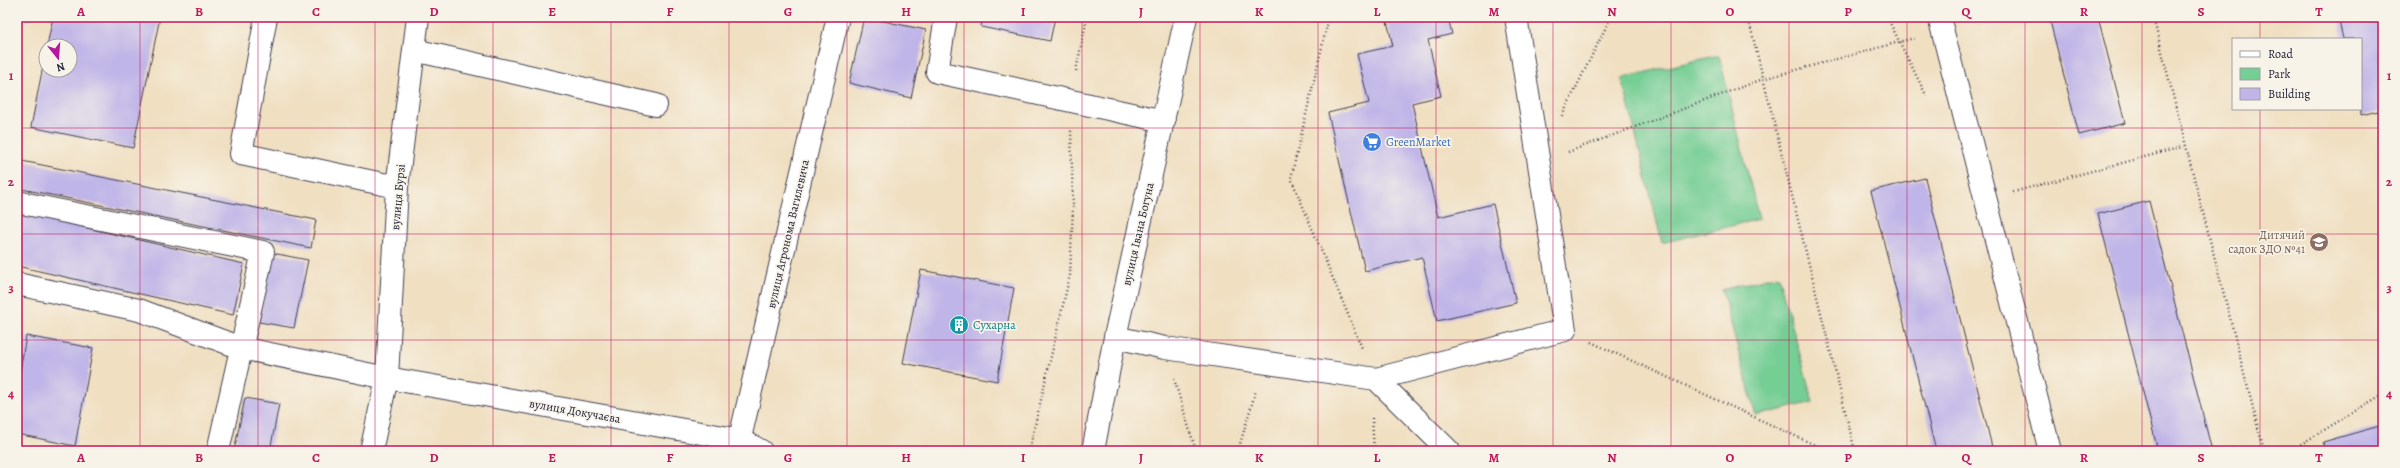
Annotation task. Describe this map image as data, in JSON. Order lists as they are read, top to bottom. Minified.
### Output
{"streets":{"street":["вулиця Бурзі","вулиця Агронома Вагилевича","вулиця Івана Богуна","вулиця Докучаєва"]},"crossings":[["вулиця Бурзі","вулиця Докучаєва"],["вулиця Агронома Вагилевича","вулиця Докучаєва"]],"places":{"supermarket":["GreenMarket"],"school or university":["Дитячий садок ЗДО №41"],"building":["Сухарна"]},"legend":["Road","Park","Building"],"north":"bottom","grid":{"columns":["A","B","C","D","E","F","G","H","I","J","K","L","M","N","O","P","Q","R","S","T"],"rows":["1","2","3","4"]}}
